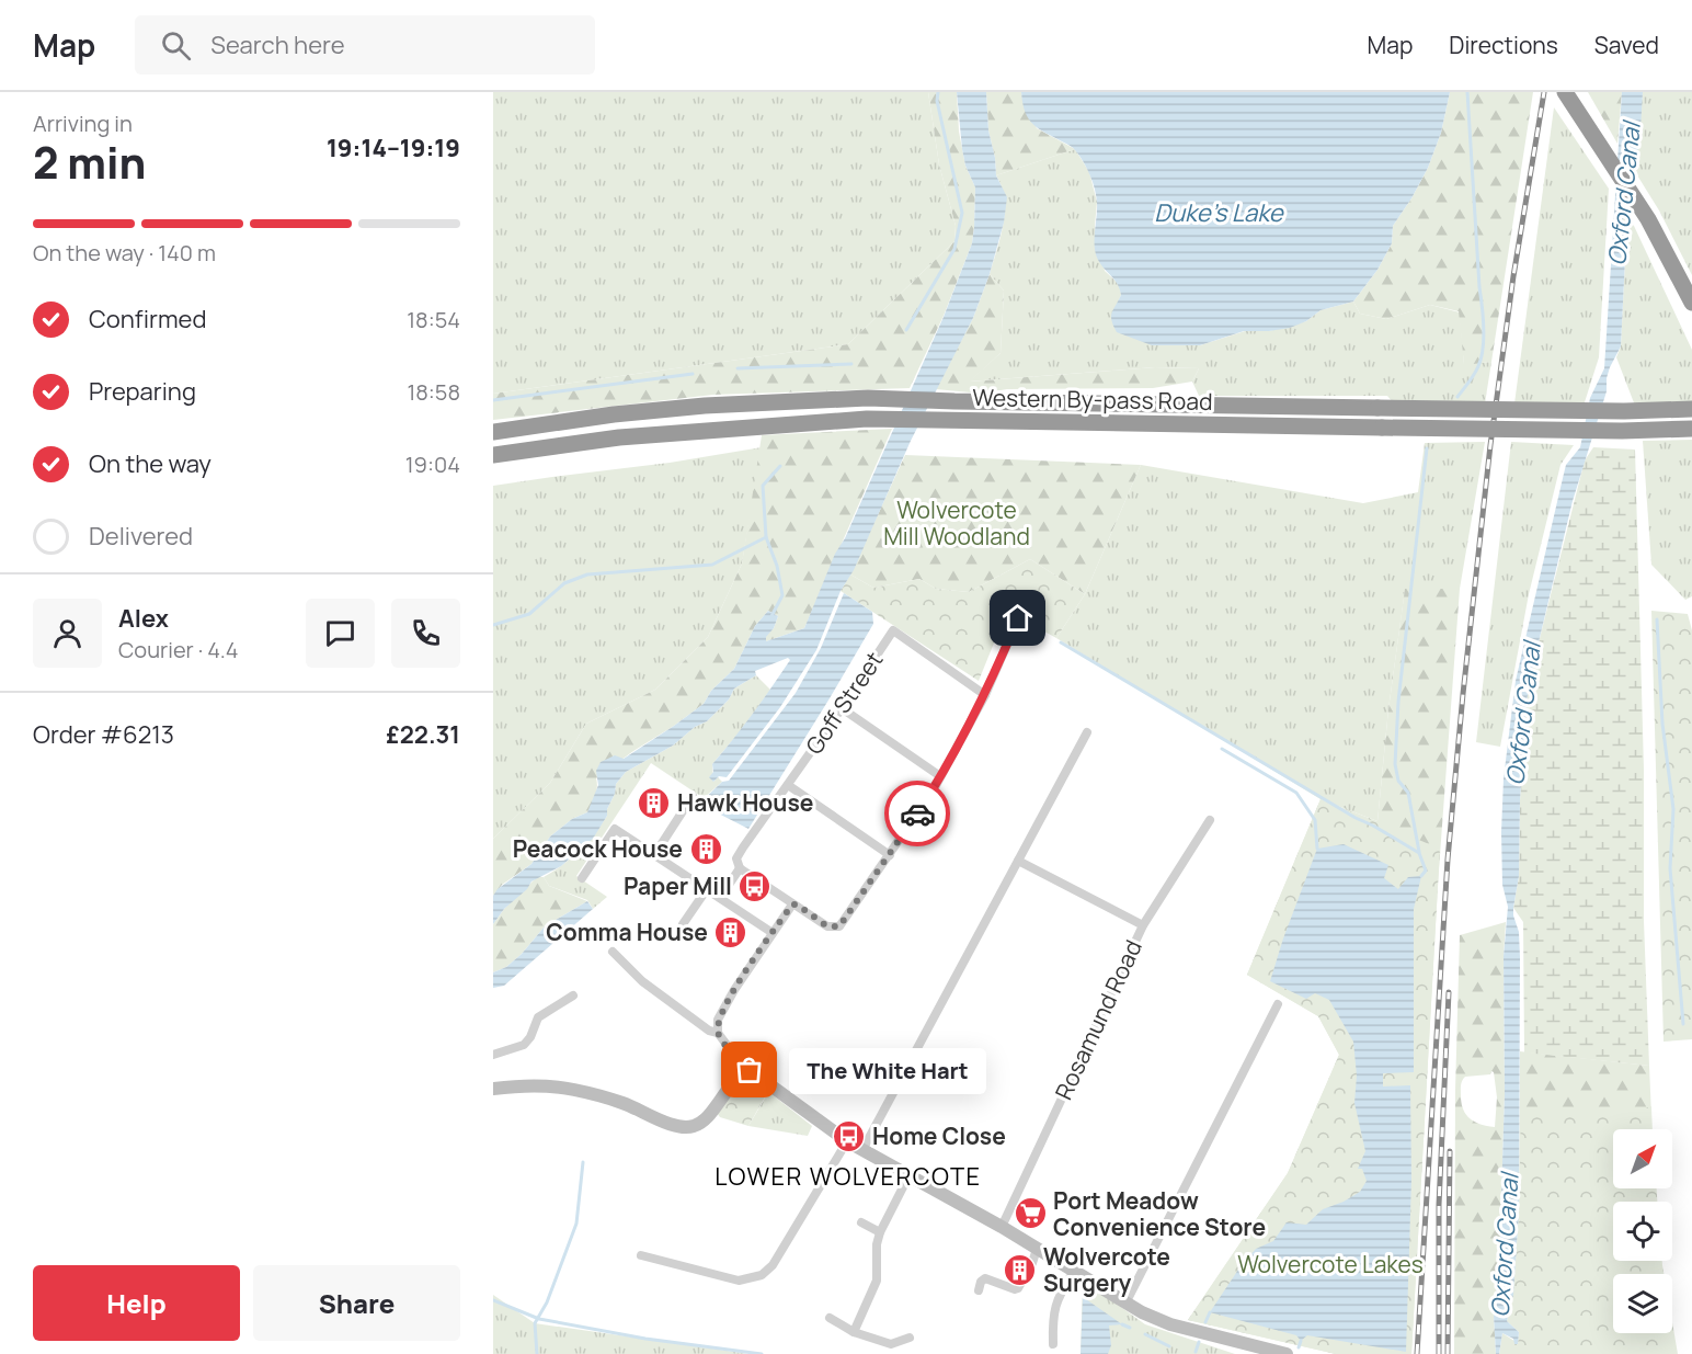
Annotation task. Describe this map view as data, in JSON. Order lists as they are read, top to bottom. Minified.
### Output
{"streets":{"highway":["Western By-pass Road"],"street":["Goff Street","Rosamund Road"]},"districts":["LOWER WOLVERCOTE"],"water":["Oxford Canal","Duke's Lake"],"parks":["Wolvercote Mill Woodland","Wolvercote Lakes"],"places":{"building":["Hawk House","Peacock House","Comma House","Wolvercote Surgery"],"bus stop":["Paper Mill","Home Close"],"other":["The White Hart"],"supermarket":["Port Meadow Convenience Store"]},"north":"top right","page":{"header":"Map","search":"Search here","nav":["Map","Directions","Saved"],"heading":["2 min","Arriving in","19:14–19:19"],"panel":["Alex","Courier · 4.4","Order #6213","£22.31"],"bar":"On the way · 140 m","list":[["Confirmed","18:54"],["Preparing","18:58"],["On the way","19:04"],"Delivered"],"bubble":"The White Hart","buttons":["Help","Share"]}}
